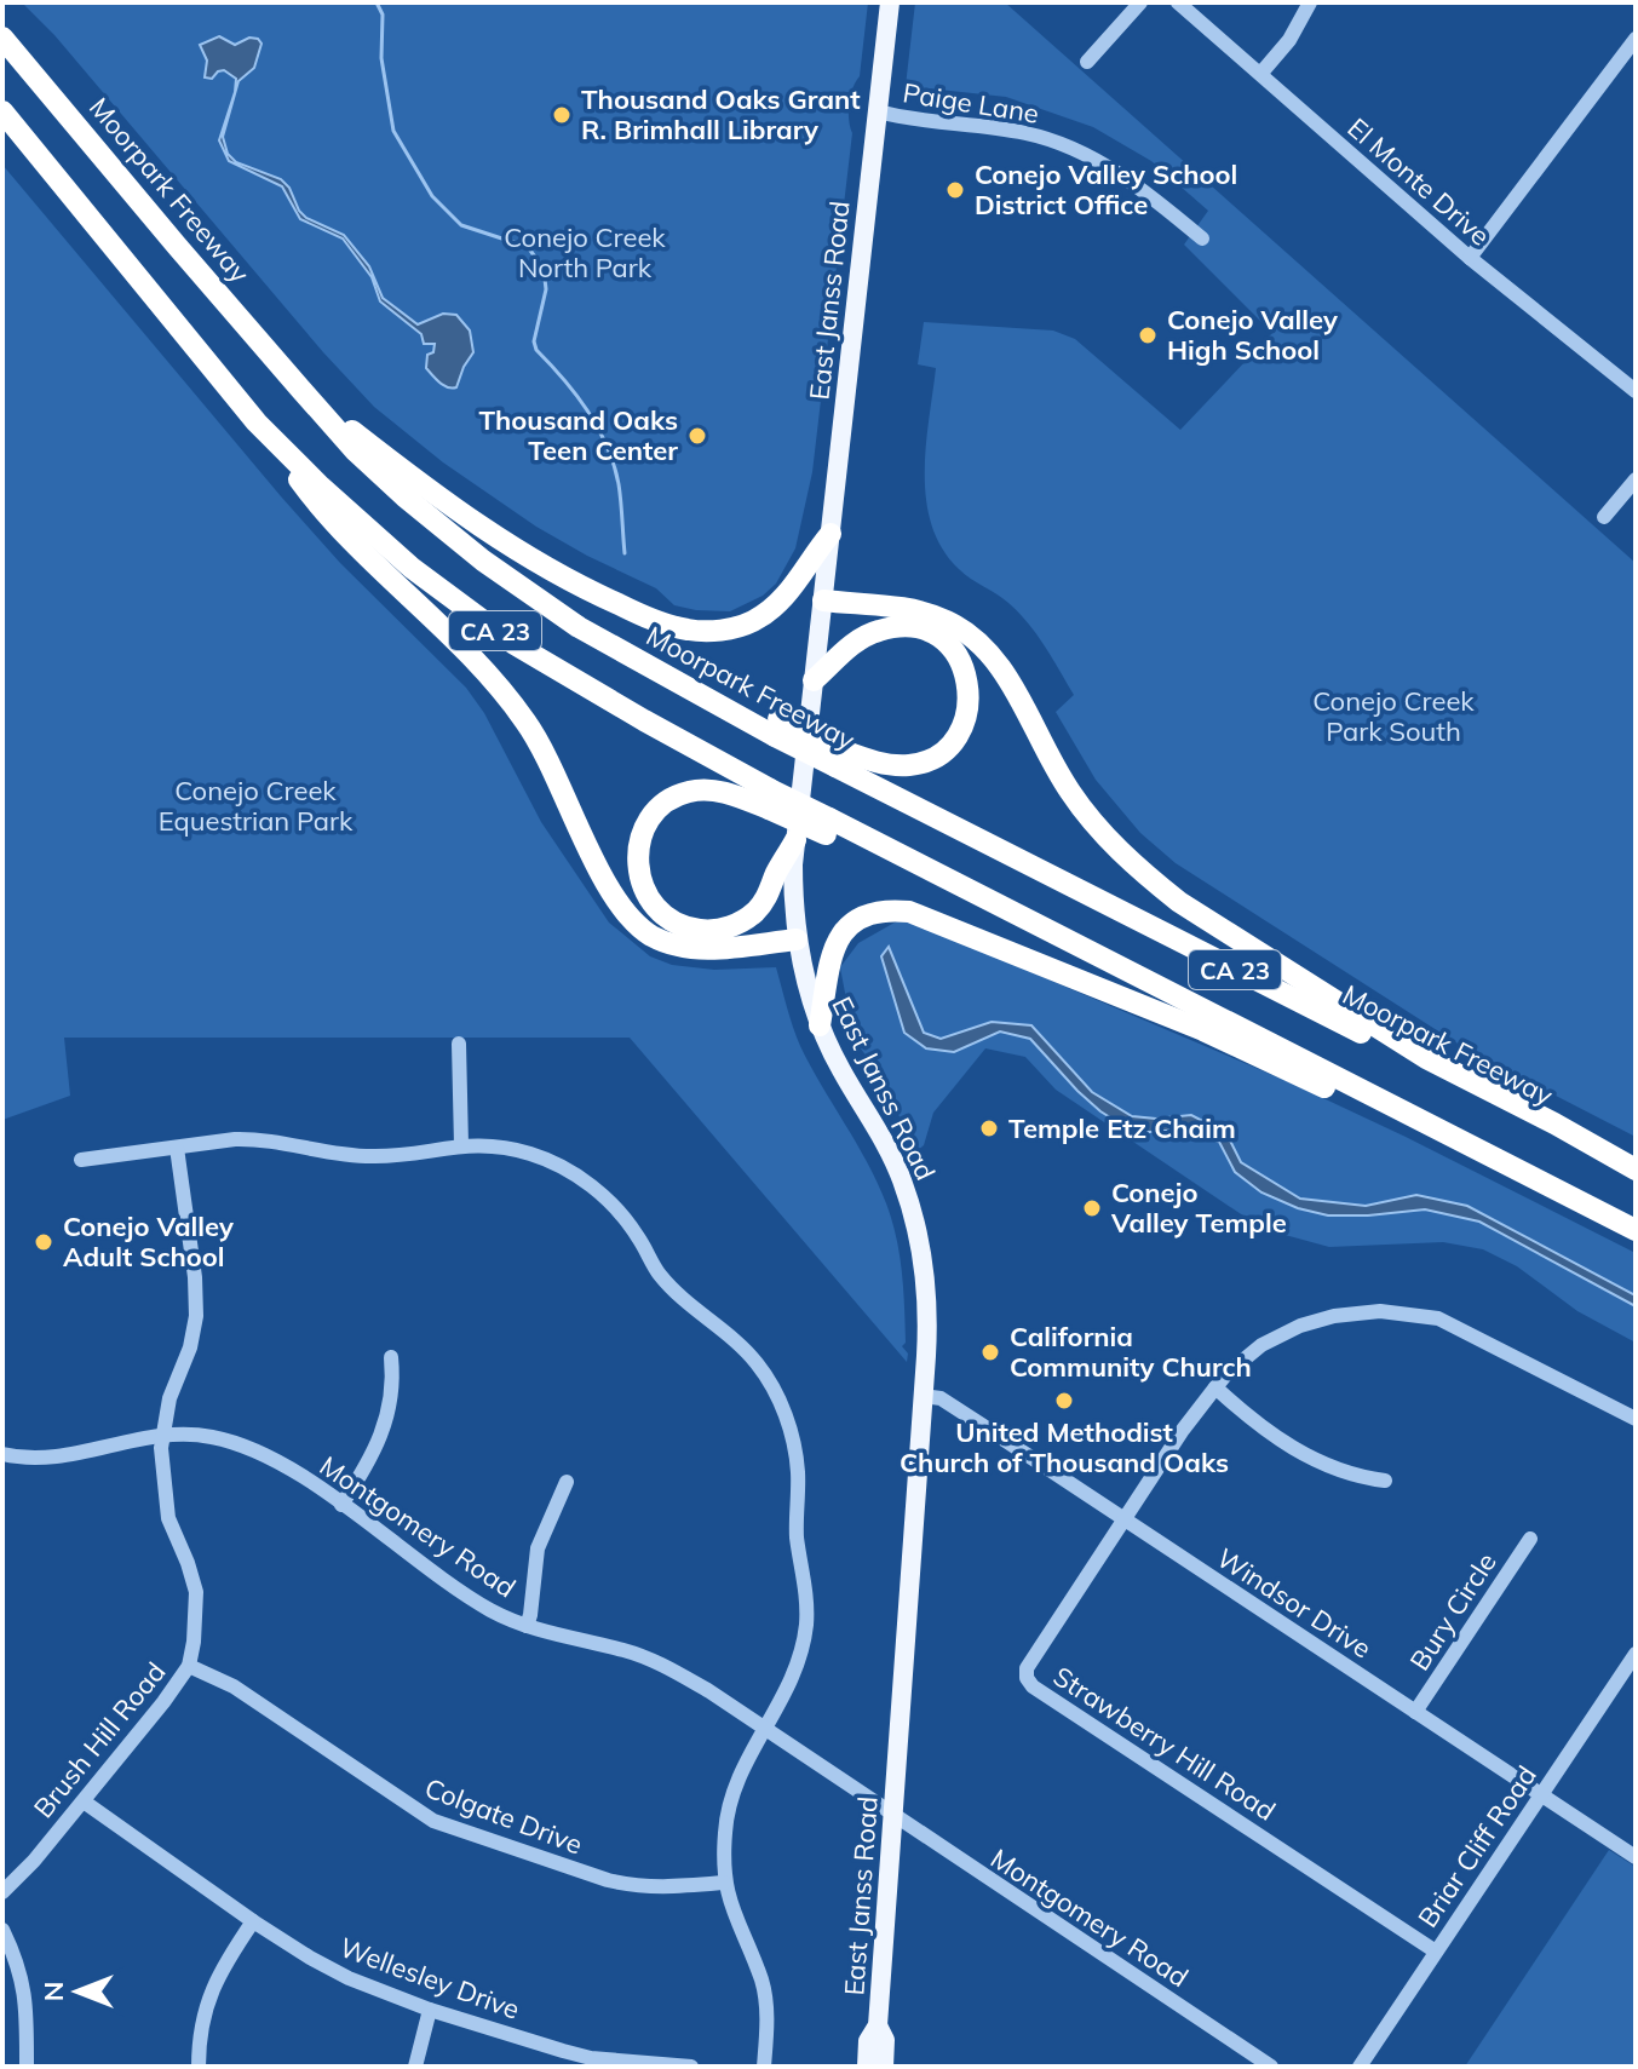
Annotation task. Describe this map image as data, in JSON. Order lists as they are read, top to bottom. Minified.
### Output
{"streets":{"highway":["Moorpark Freeway","CA 23"],"main road":["East Janss Road"],"street":["Paige Lane","El Monte Drive","Montgomery Road","Windsor Drive","Bury Circle","Brush Hill Road","Strawberry Hill Road","Colgate Drive","Briar Cliff Road","Wellesley Drive"]},"crossings":[["Paige Lane","East Janss Road"],["East Janss Road","Montgomery Road"],["East Janss Road","Windsor Drive"],["Montgomery Road","Brush Hill Road"],["Windsor Drive","Bury Circle"],["Windsor Drive","Strawberry Hill Road"],["Windsor Drive","Briar Cliff Road"],["Brush Hill Road","Colgate Drive"],["Brush Hill Road","Wellesley Drive"],["Strawberry Hill Road","Briar Cliff Road"]],"parks":["Conejo Creek North Park","Conejo Creek Park South","Conejo Creek Equestrian Park"],"places":["Thousand Oaks Grant R. Brimhall Library","Conejo Valley School District Office","Conejo Valley High School","Thousand Oaks Teen Center","Temple Etz Chaim","Conejo Valley Temple","Conejo Valley Adult School","California Community Church","United Methodist Church of Thousand Oaks"],"north":"left"}
